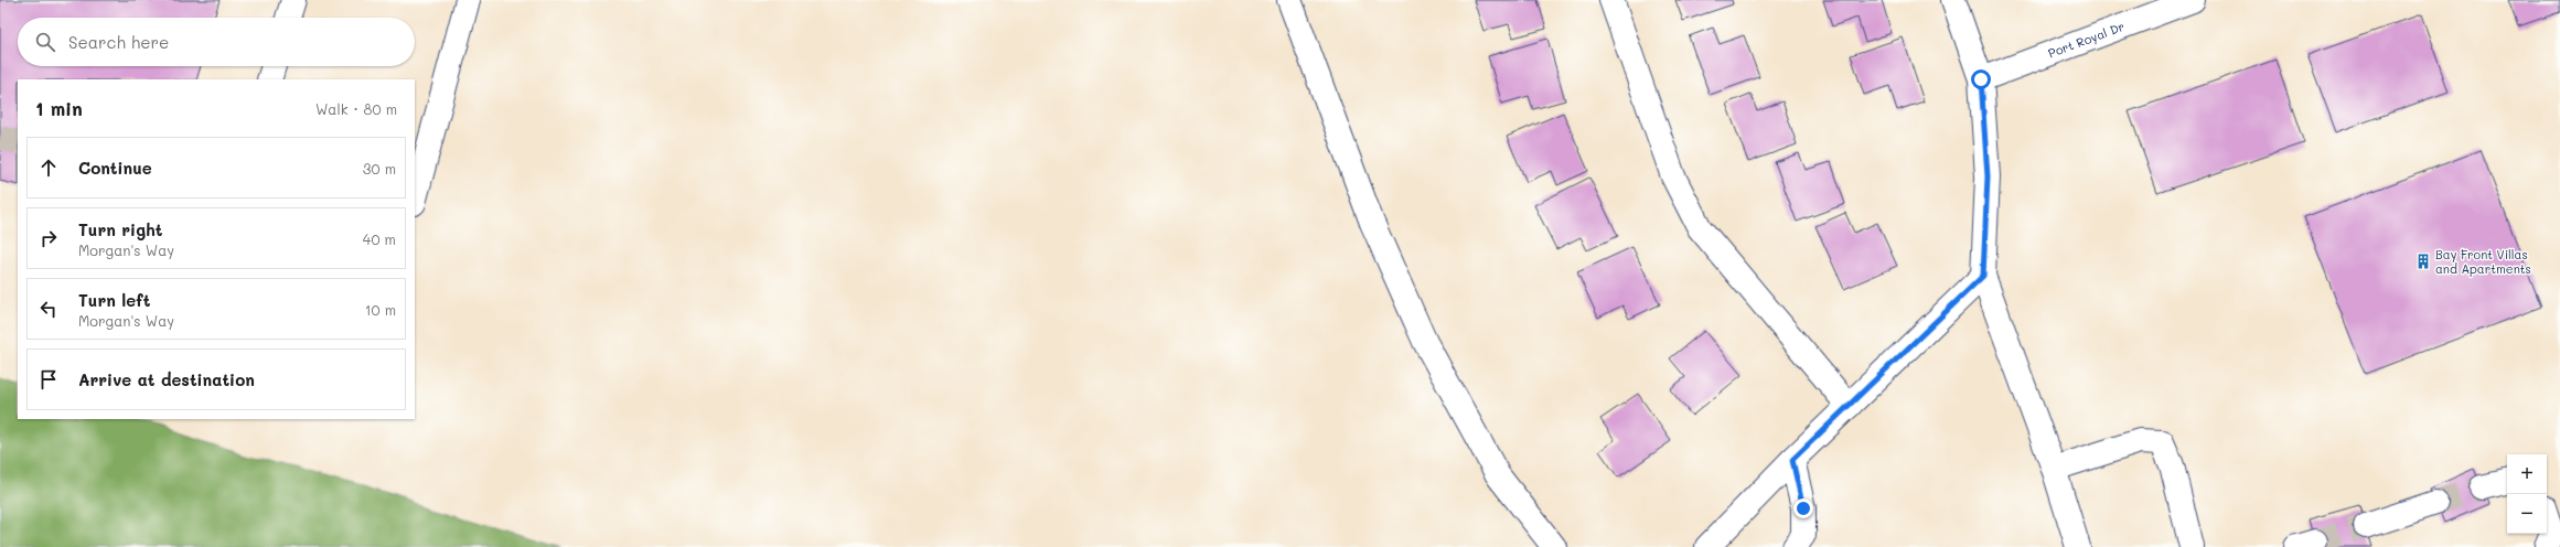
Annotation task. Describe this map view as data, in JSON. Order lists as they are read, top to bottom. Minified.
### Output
{"streets":{"street":["Port Royal Dr"]},"places":{"building":["Bay Front Villas and Apartments"]},"page":{"search":"Search here","heading":["1 min","Walk · 80 m"],"list":[["Continue","30 m"],["Turn right","Morgan's Way","40 m"],["Turn left","Morgan's Way","10 m"],"Arrive at destination"],"map_buttons":["+","−"]}}
